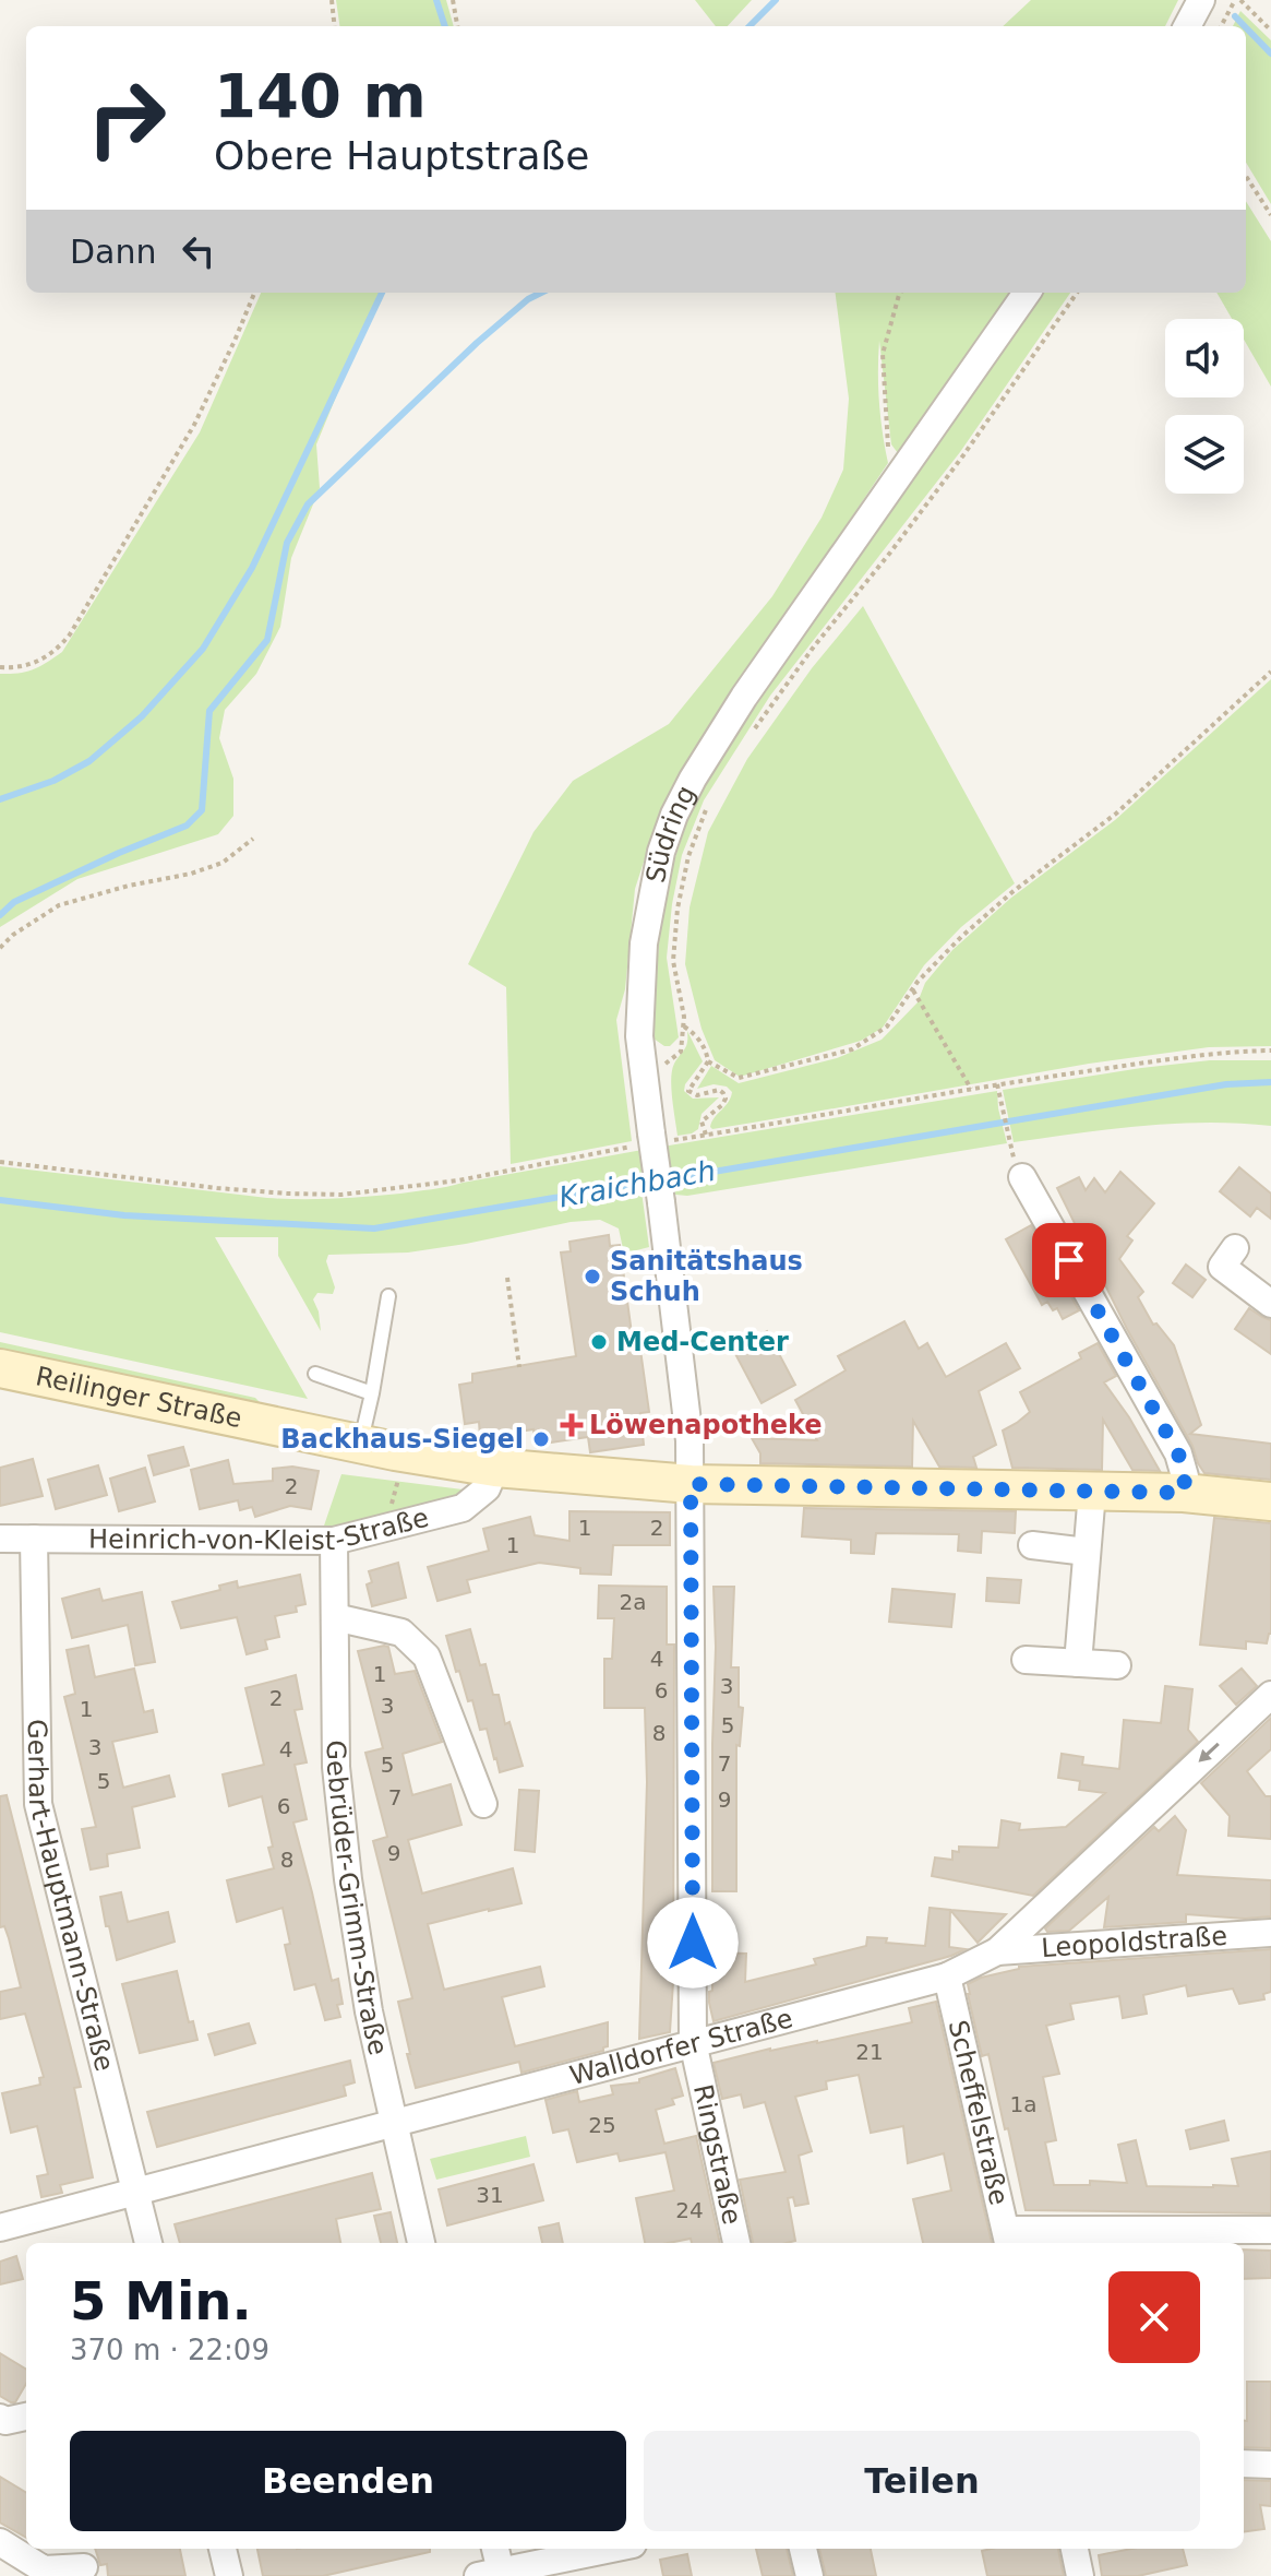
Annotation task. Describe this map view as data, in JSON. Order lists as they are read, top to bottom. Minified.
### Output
{"streets":{"main road":["Reilinger Straße"],"street":["Südring","Heinrich-von-Kleist-Straße","Gerhart-Hauptmann-Straße","Gebrüder-Grimm-Straße","Leopoldstraße","Walldorfer Straße","Scheffelstraße","Ringstraße"]},"crossings":[["Südring","Reilinger Straße"],["Südring","Ringstraße"],["Reilinger Straße","Heinrich-von-Kleist-Straße"],["Reilinger Straße","Ringstraße"],["Heinrich-von-Kleist-Straße","Gerhart-Hauptmann-Straße"],["Heinrich-von-Kleist-Straße","Gebrüder-Grimm-Straße"],["Gerhart-Hauptmann-Straße","Walldorfer Straße"],["Gebrüder-Grimm-Straße","Walldorfer Straße"],["Leopoldstraße","Walldorfer Straße"],["Walldorfer Straße","Scheffelstraße"],["Walldorfer Straße","Ringstraße"]],"water":["Kraichbach"],"places":{"other":["Sanitätshaus Schuh","Med-Center","Backhaus-Siegel"],"health":["Löwenapotheke"]},"house_numbers":["2","1","2","1","2a","4","1","3","6","2","3","1","5","8","3","4","7","5","5","7","9","6","9","8","21","1a","25","31","24"],"page":{"turn":["140 m","Obere Hauptstraße"],"then":"Dann","heading":["5 Min.","370 m · 22:09"],"buttons":["Beenden","Teilen"]}}
